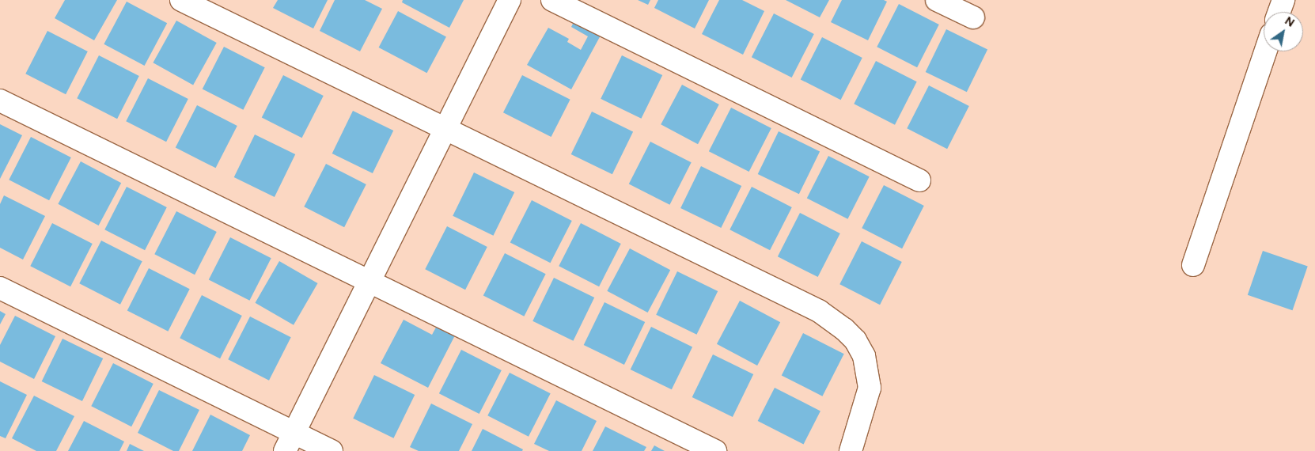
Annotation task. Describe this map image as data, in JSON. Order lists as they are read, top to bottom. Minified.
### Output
{"north":"top right"}
